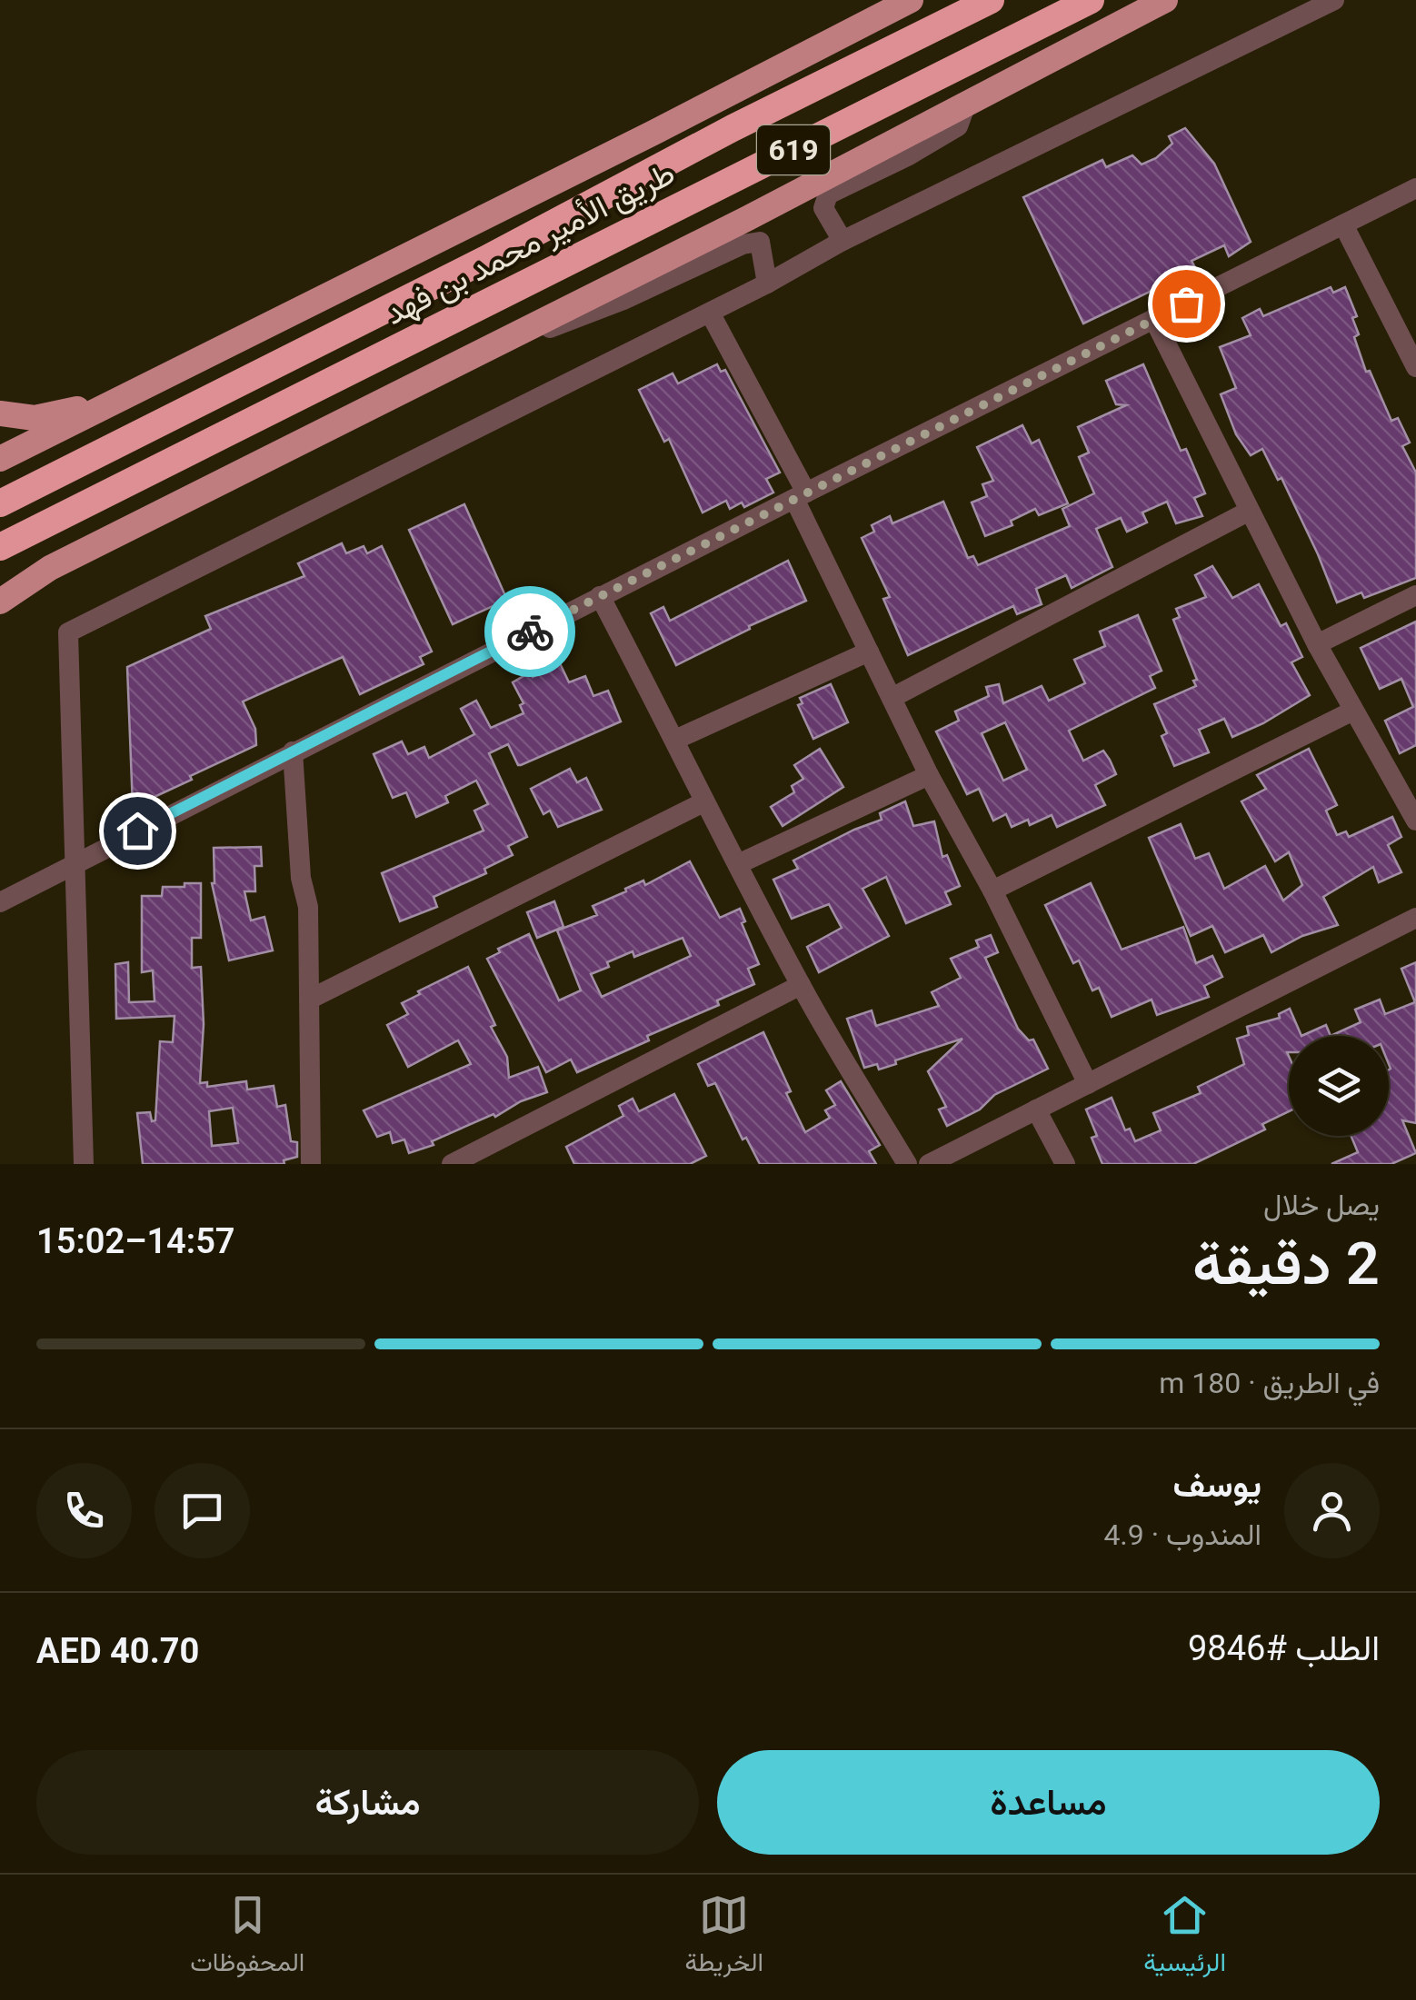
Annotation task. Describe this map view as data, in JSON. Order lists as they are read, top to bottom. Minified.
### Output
{"streets":{"highway":["619","طريق الأمير محمد بن فهد"]},"page":{"heading":["2 دقيقة","يصل خلال","14:57–15:02"],"panel":["يوسف","المندوب · 4.9","الطلب #9846","AED 40.70"],"bar":"في الطريق · 180 m","buttons":["مساعدة","مشاركة"],"tabs":["الرئيسية","الخريطة","المحفوظات"]}}
